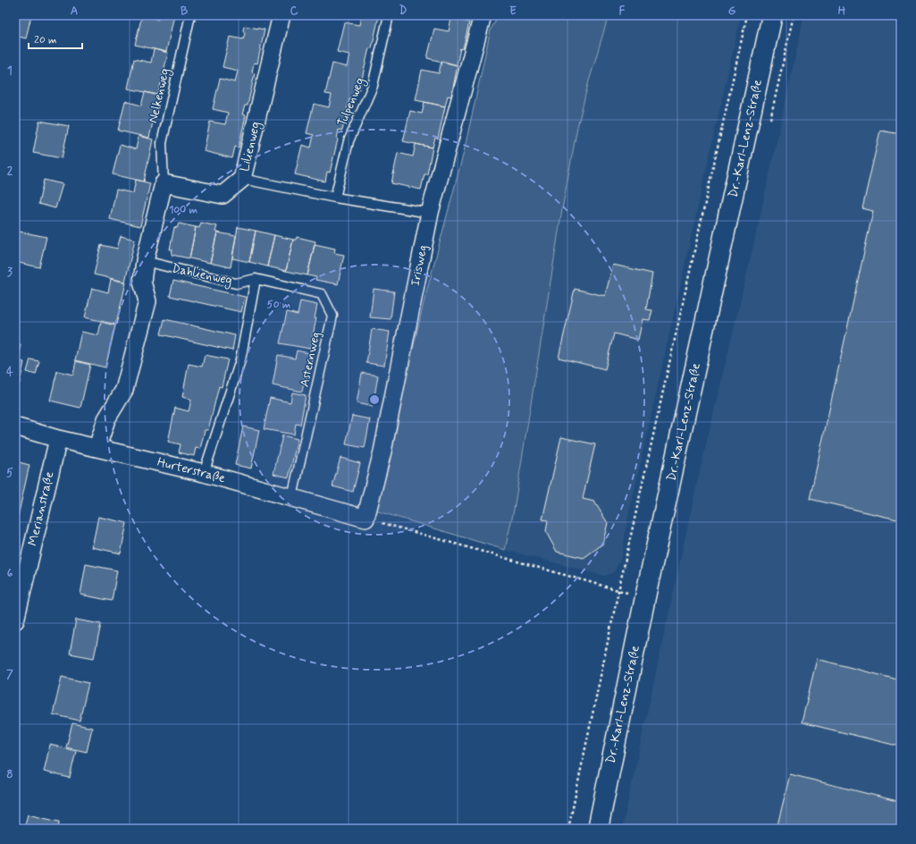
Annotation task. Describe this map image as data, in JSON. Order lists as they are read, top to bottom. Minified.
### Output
{"streets":{"street":["Dr.-Karl-Lenz-Straße","Lilienweg","Irisweg","Hurterstraße","Merianstraße"],"lane":["Nelkenweg","Tulpenweg","Dahlienweg","Asternweg"]},"crossings":[["Nelkenweg","Lilienweg"],["Irisweg","Hurterstraße"],["Dahlienweg","Asternweg"],["Asternweg","Hurterstraße"],["Hurterstraße","Merianstraße"]],"scale_bar":"20 m","grid":{"columns":["A","B","C","D","E","F","G","H"],"rows":["1","2","3","4","5","6","7","8"]},"rings":["100 m","50 m"]}
